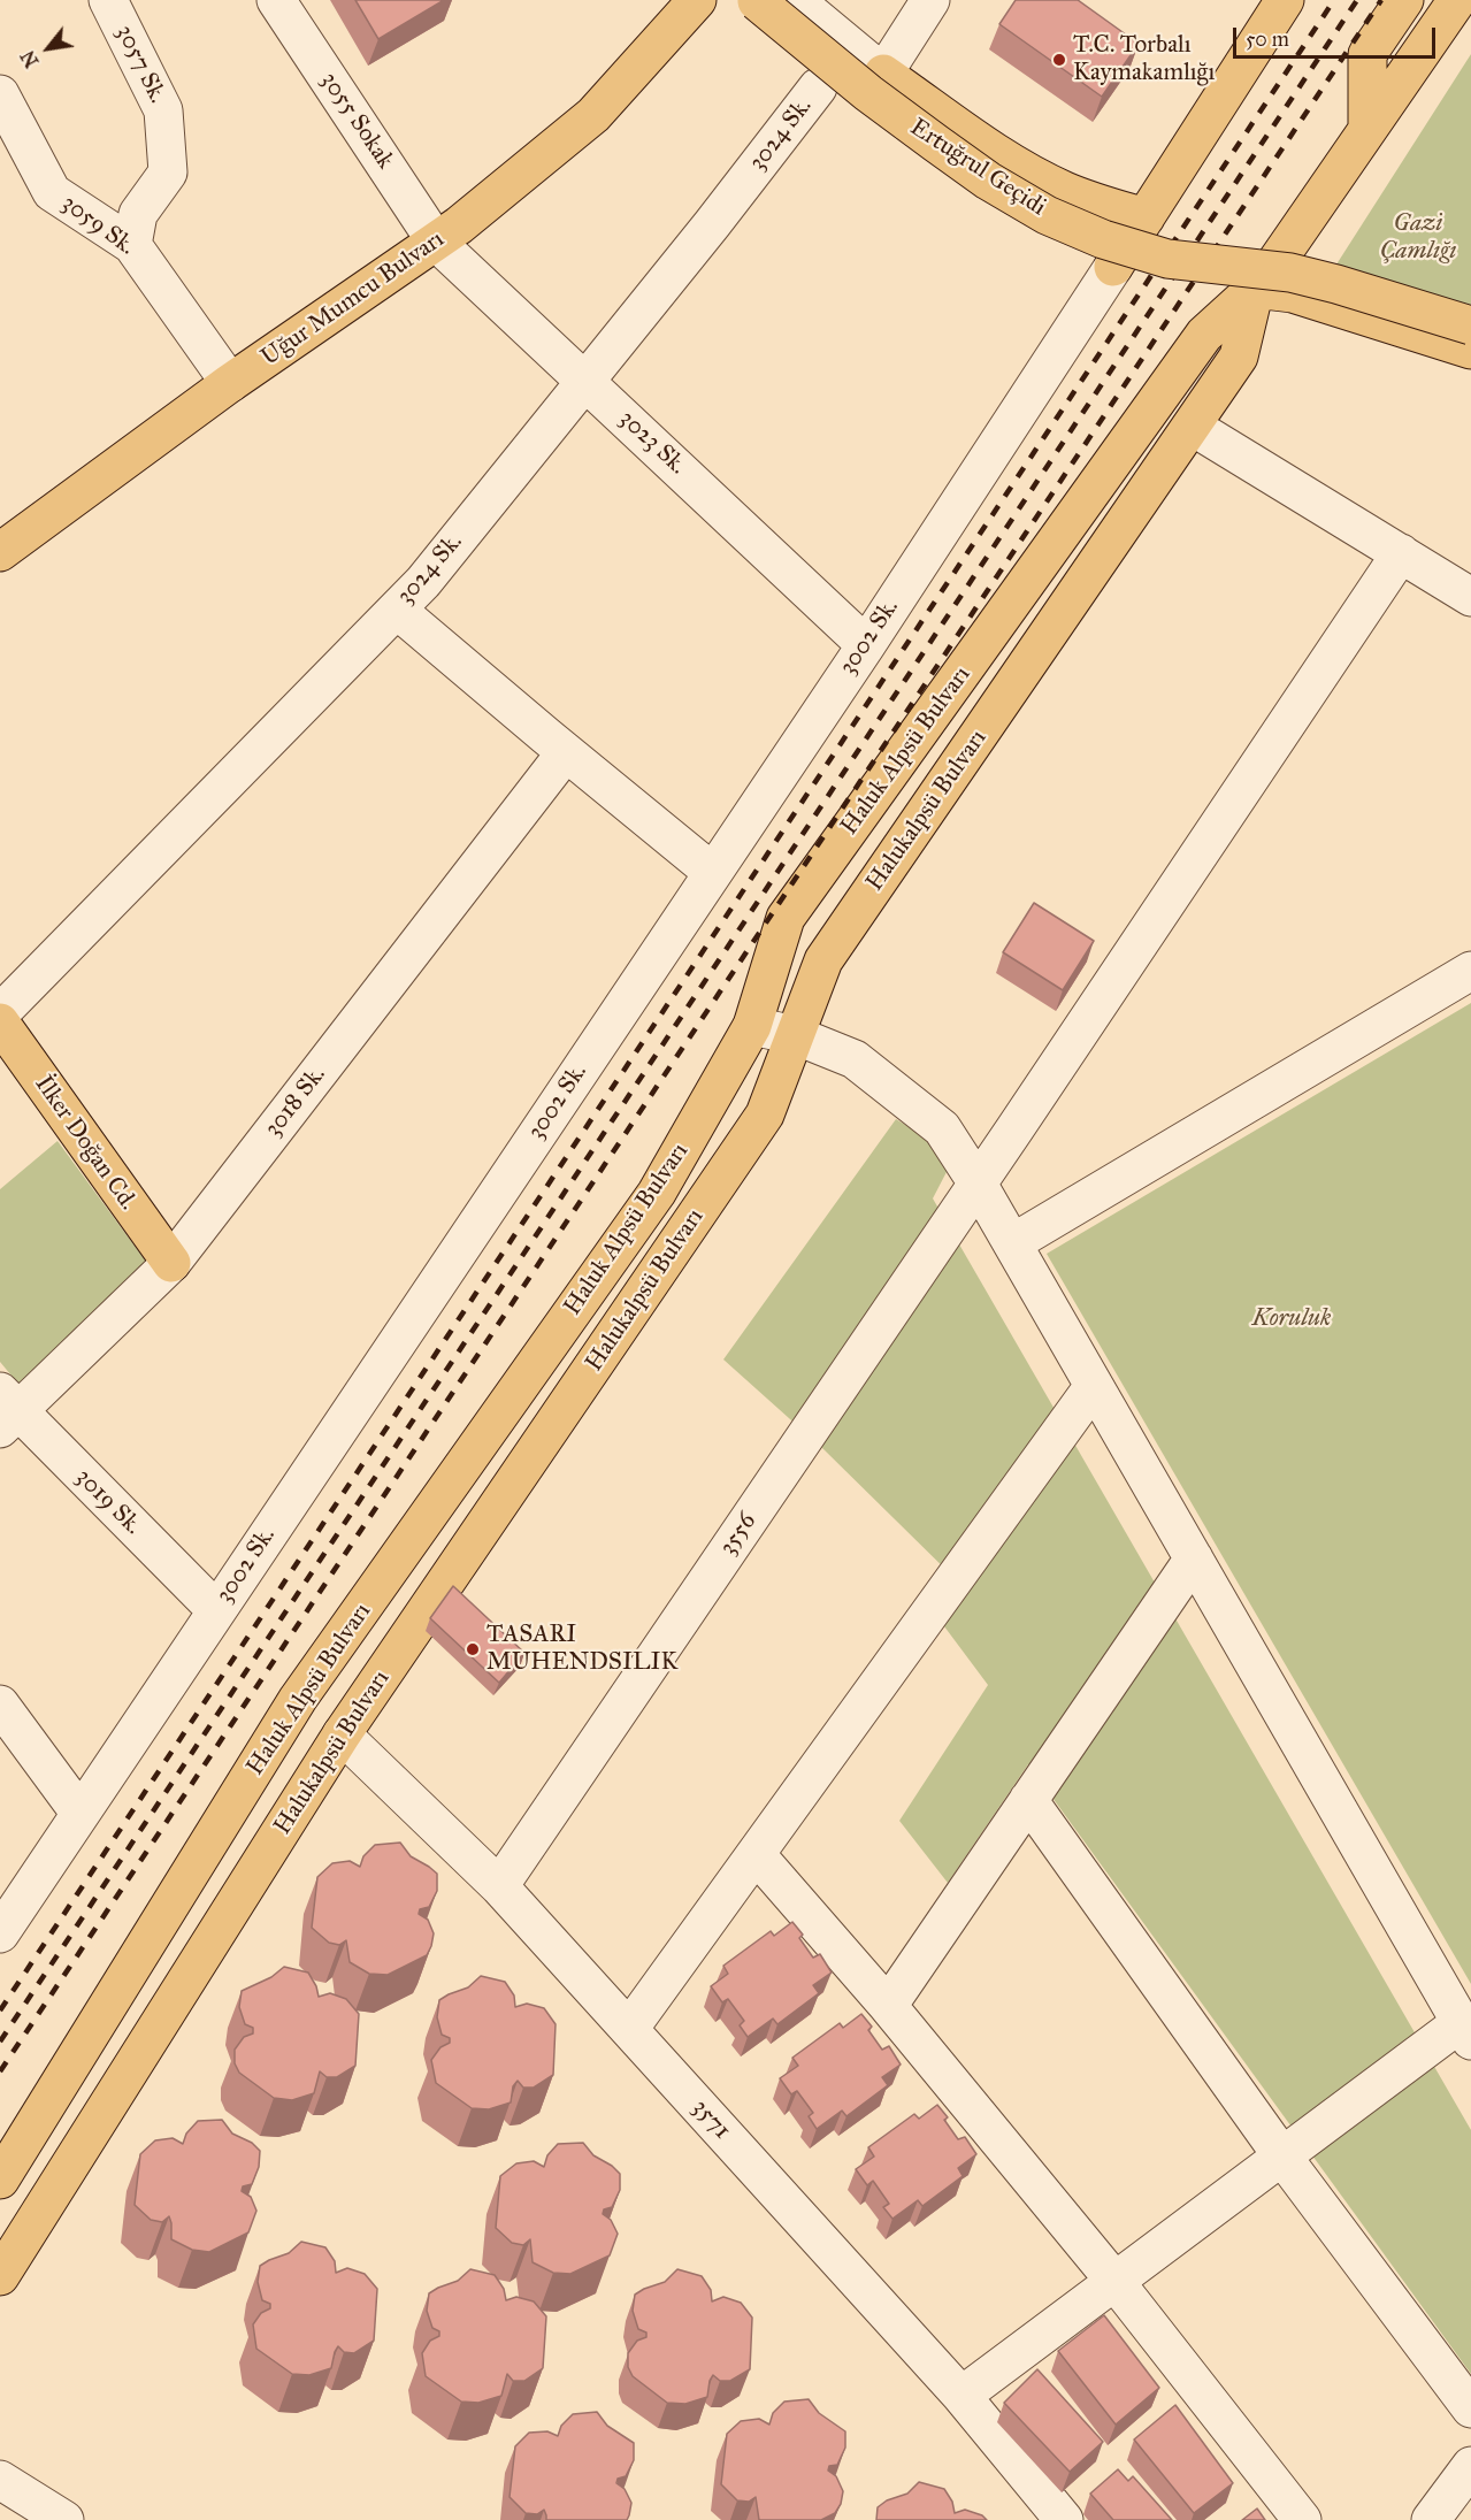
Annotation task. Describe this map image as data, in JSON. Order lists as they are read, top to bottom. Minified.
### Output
{"streets":{"main road":["Ertuğrul Geçidi","Uğur Mumcu Bulvarı","Haluk Alpsü Bulvarı","Halukalpsü Bulvarı","İlker Doğan Cd."],"street":["3057 Sk.","3055 Sokak","3024 Sk.","3059 Sk.","3023 Sk.","3002 Sk.","3018 Sk.","3019 Sk.","3556","3571"]},"crossings":[["3057 Sk.","3059 Sk."],["3055 Sokak","Uğur Mumcu Bulvarı"],["3055 Sokak","3023 Sk."],["3024 Sk.","3023 Sk."],["3059 Sk.","Uğur Mumcu Bulvarı"],["Uğur Mumcu Bulvarı","3023 Sk."],["3023 Sk.","3002 Sk."],["3002 Sk.","3019 Sk."],["Haluk Alpsü Bulvarı","Halukalpsü Bulvarı"],["Halukalpsü Bulvarı","3571"],["3018 Sk.","İlker Doğan Cd."],["3018 Sk.","3019 Sk."],["3556","3571"]],"parks":["Gazi Çamlığı","Koruluk"],"places":["T.C. Torbalı Kaymakamlığı","TASARI MUHENDSILIK"],"scale_bar":"50 m","north":"bottom left"}
